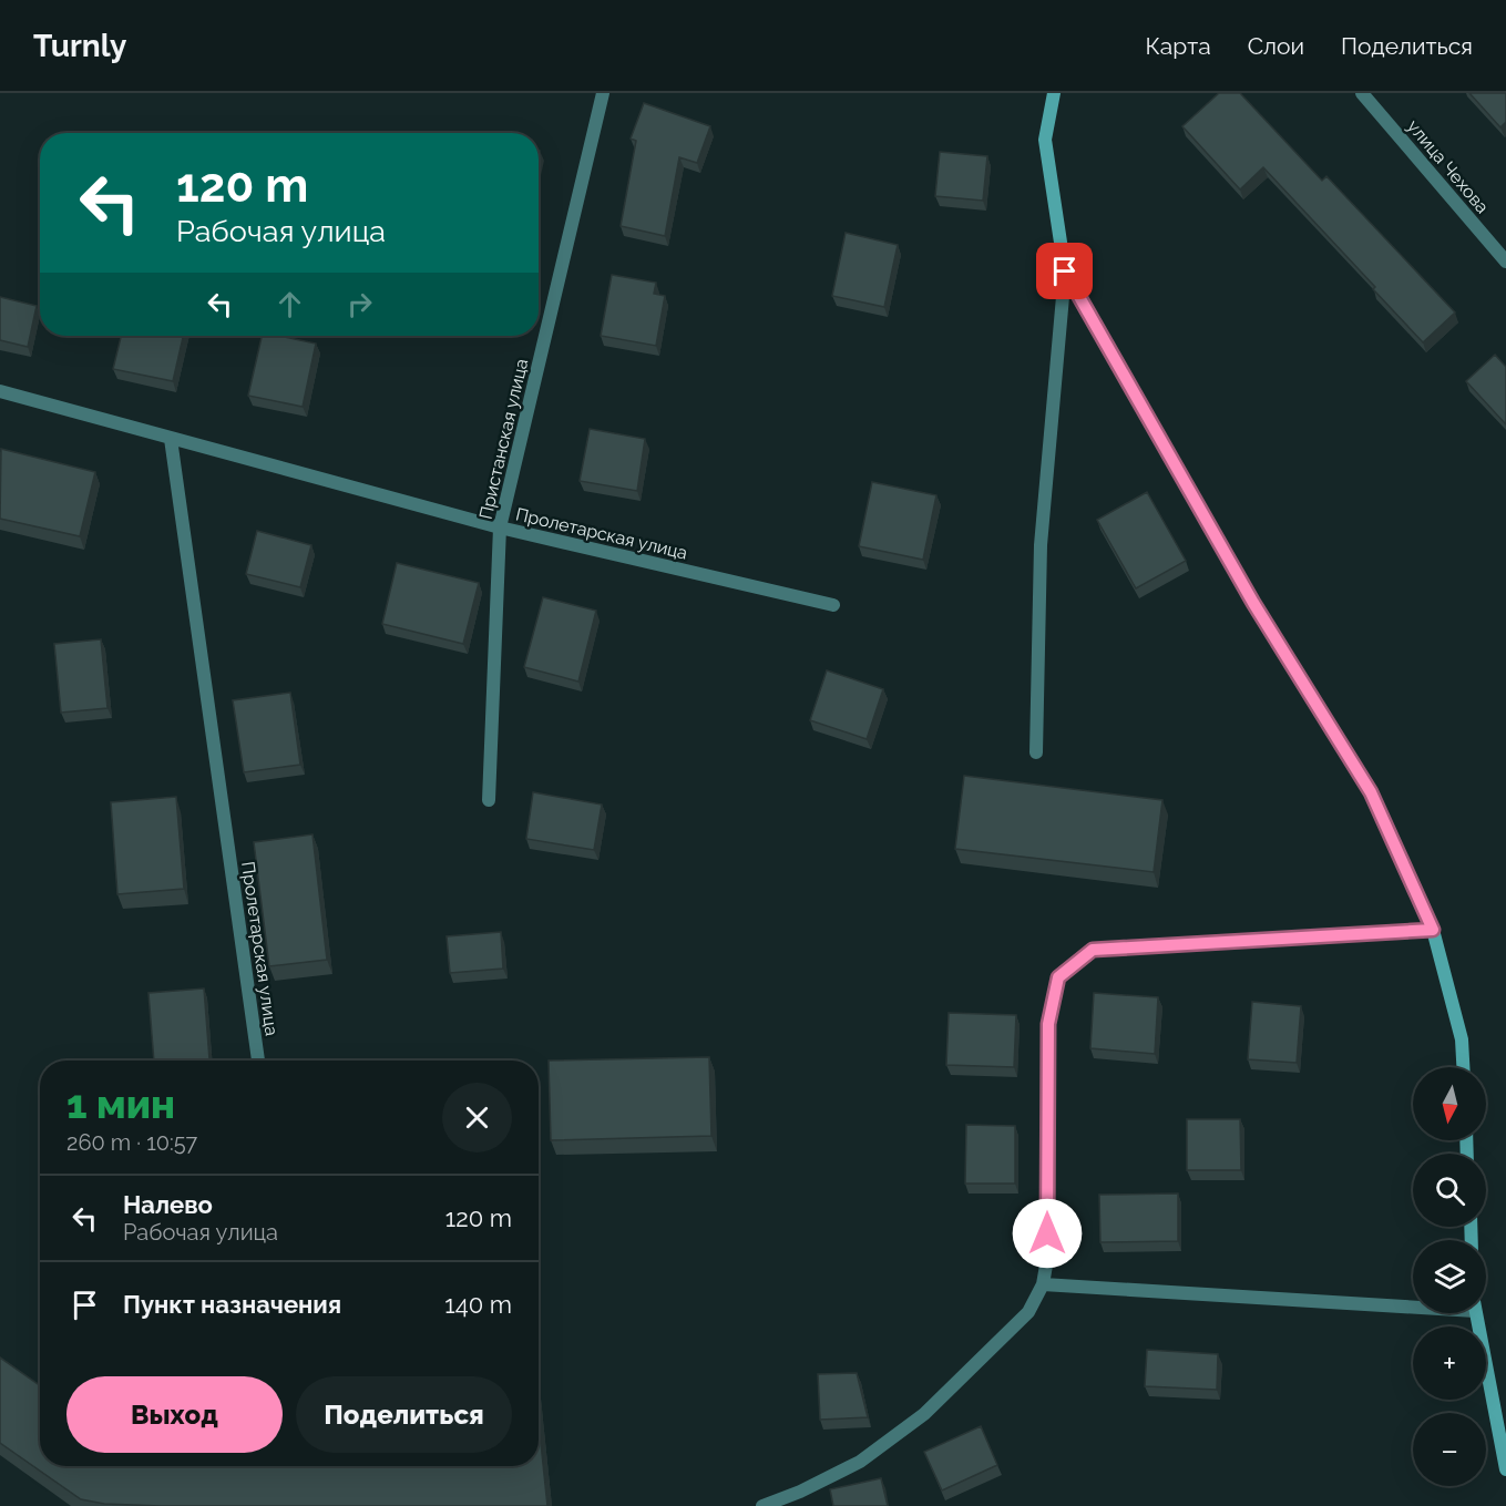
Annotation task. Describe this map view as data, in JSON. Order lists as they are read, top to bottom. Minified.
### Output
{"streets":{"street":["улица Чехова","Пристанская улица","Пролетарская улица"]},"crossings":[["Пристанская улица","Пролетарская улица"]],"north":"bottom","page":{"header":"Turnly","nav":["Карта","Слои","Поделиться"],"turn":["120 m","Рабочая улица"],"heading":["1 мин","260 m · 10:57"],"map_buttons":["+","−"],"list":[{"name":"Налево","note":"Рабочая улица","value":"120 m"},{"name":"Пункт назначения","value":"140 m"}],"buttons":["Выход","Поделиться"]}}
